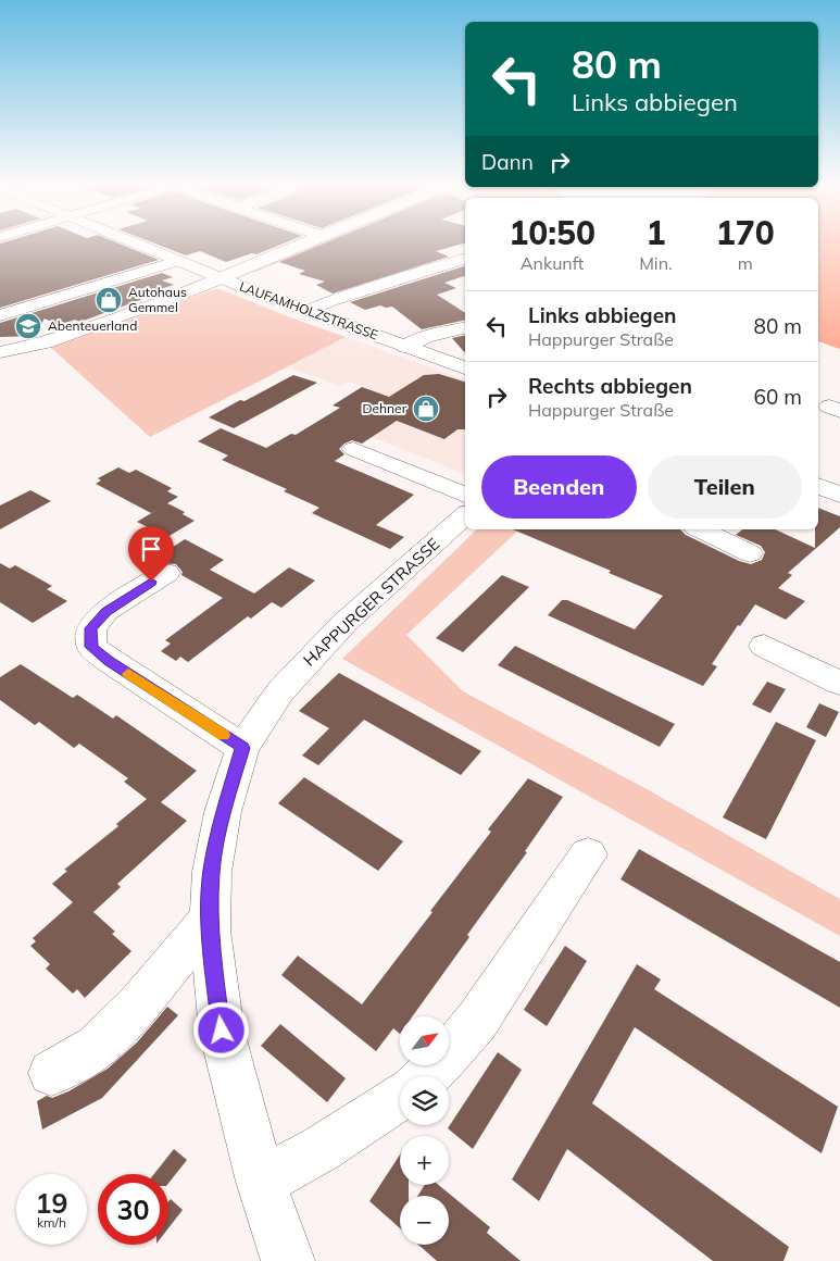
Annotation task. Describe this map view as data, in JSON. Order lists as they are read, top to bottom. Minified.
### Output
{"streets":{"street":["LAUFAMHOLZSTRASSE","HAPPURGER STRASSE"]},"places":{"shop":["Autohaus Gemmel","Dehner"],"school or university":["Abenteuerland"]},"north":"top right","page":{"turn":["80 m","Links abbiegen"],"then":"Dann","eta":["10:50","Ankunft","1","Min.","170","m"],"list":[{"name":"Links abbiegen","note":"Happurger Straße","value":"80 m"},{"name":"Rechts abbiegen","note":"Happurger Straße","value":"60 m"}],"buttons":["Beenden","Teilen"],"map_buttons":["+","−"],"speed":"19 km/h","limit":"30"}}
